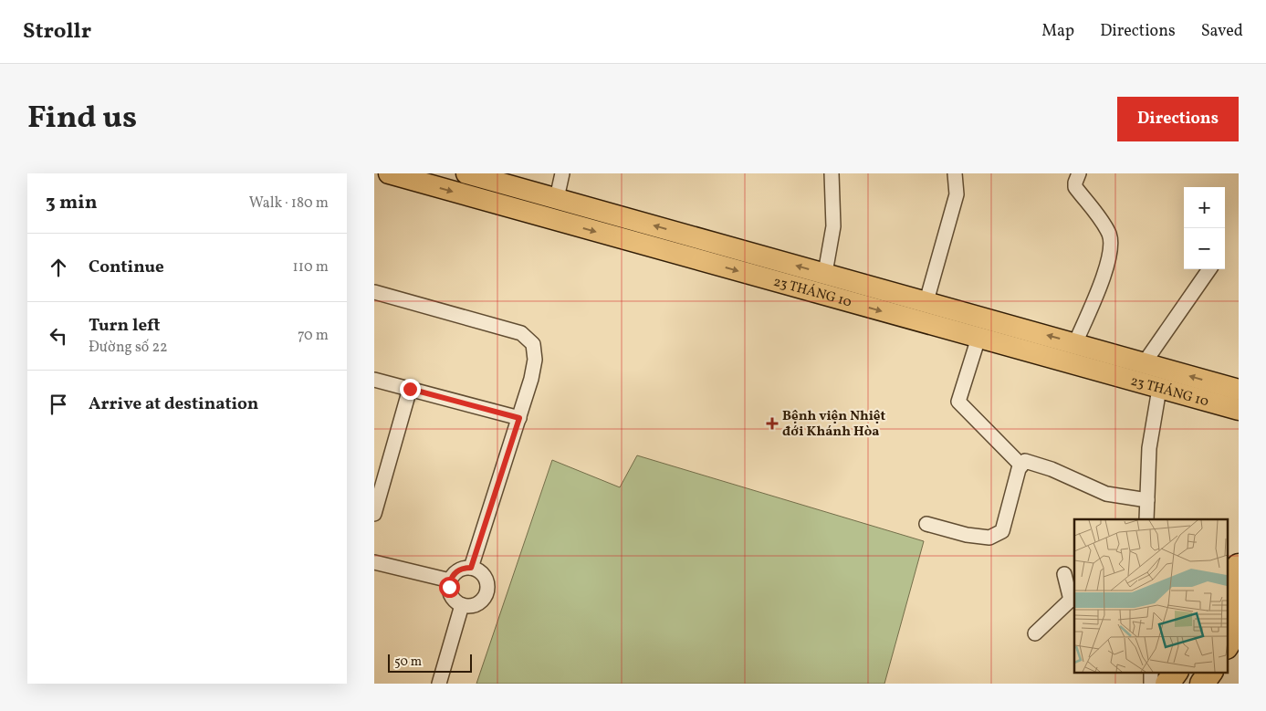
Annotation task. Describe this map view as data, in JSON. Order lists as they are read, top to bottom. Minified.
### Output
{"streets":{"main road":["23 THÁNG 10"]},"places":{"health":["Bệnh viện Nhiệt đới Khánh Hòa"]},"scale_bar":"50 m","page":{"header":"Strollr","nav":["Map","Directions","Saved"],"title":"Find us","buttons":"Directions","heading":["3 min","Walk · 180 m"],"map_buttons":["+","−"],"list":[["Continue","110 m"],["Turn left","Đường số 22","70 m"],"Arrive at destination"],"scale":"50 m"}}
